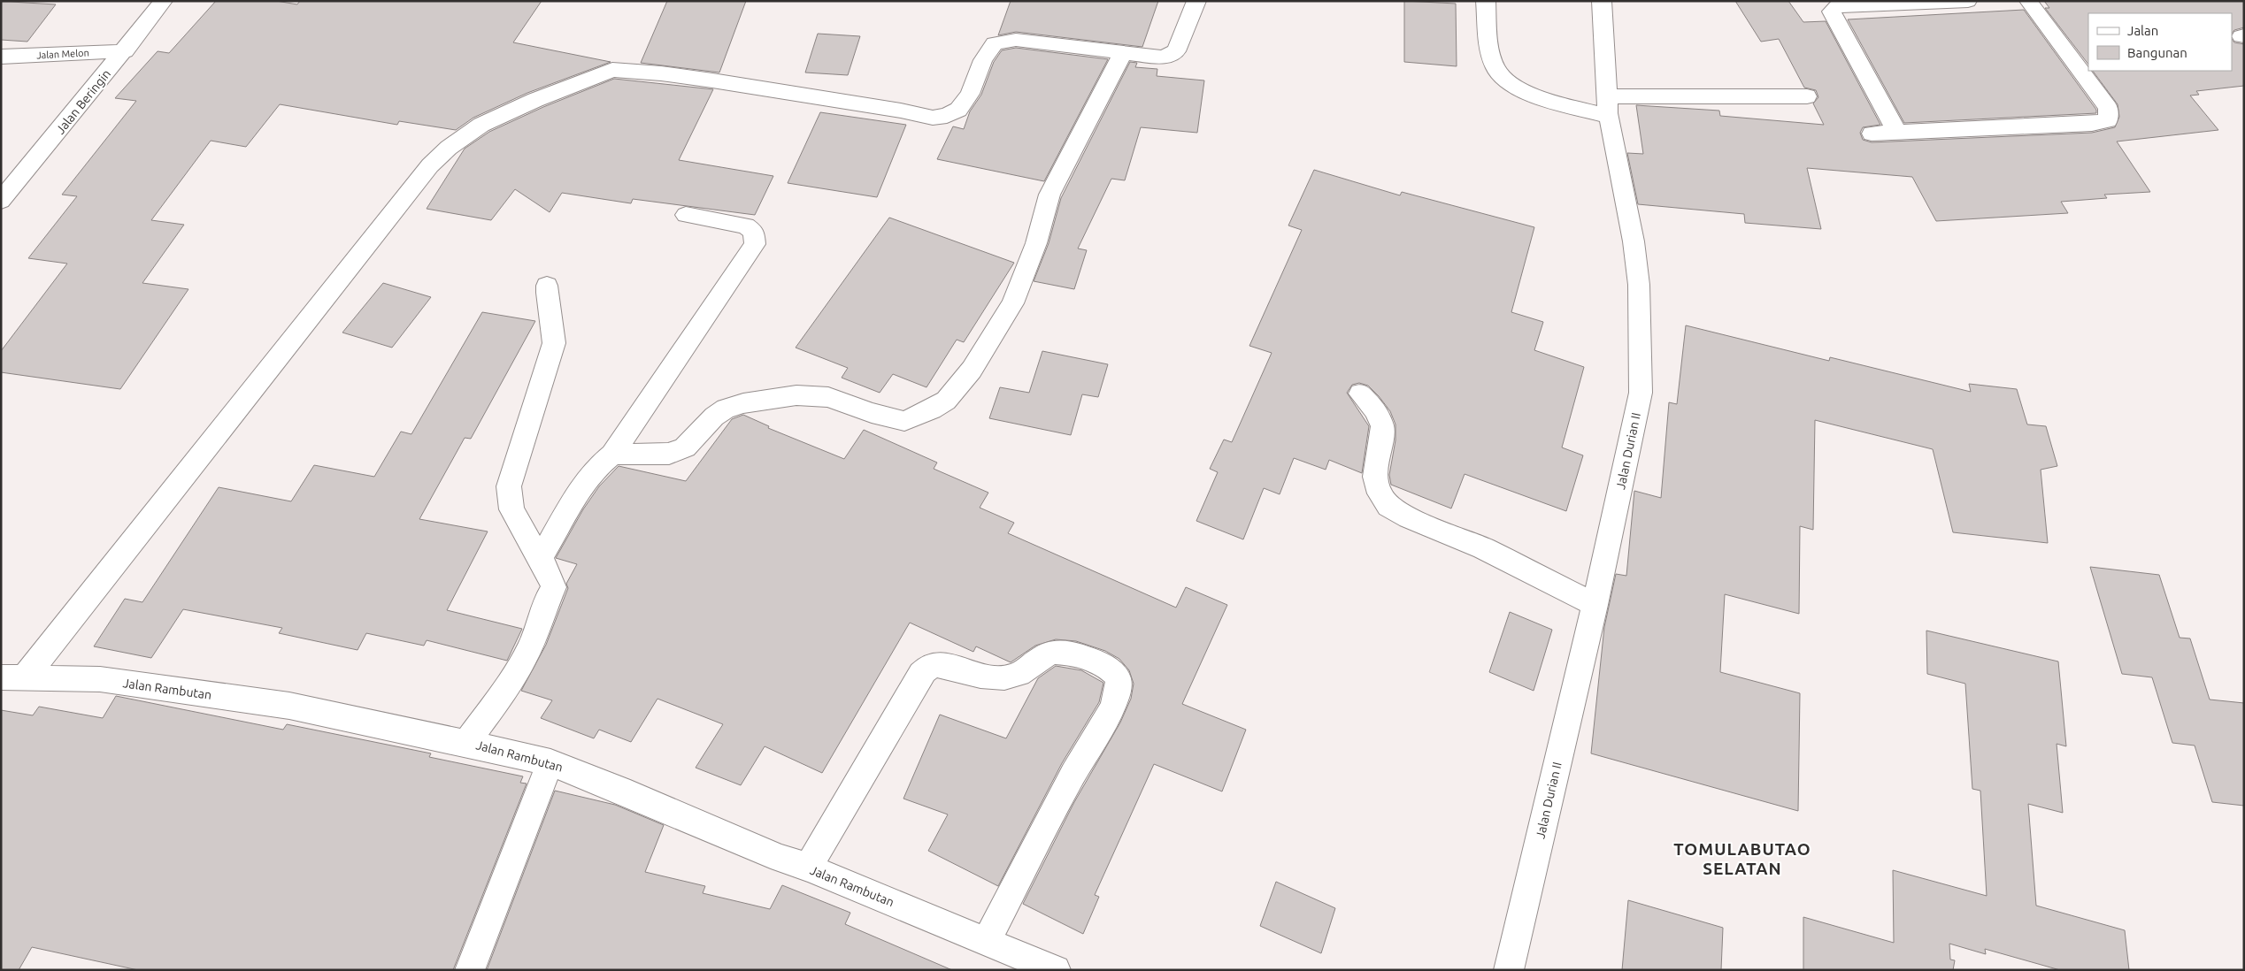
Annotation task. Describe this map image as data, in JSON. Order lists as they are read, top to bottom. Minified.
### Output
{"streets":{"street":["Jalan Melon","Jalan Beringin","Jalan Durian II","Jalan Rambutan"]},"crossings":[["Jalan Melon","Jalan Beringin"]],"districts":["TOMULABUTAO SELATAN"],"legend":["Jalan","Bangunan"]}
